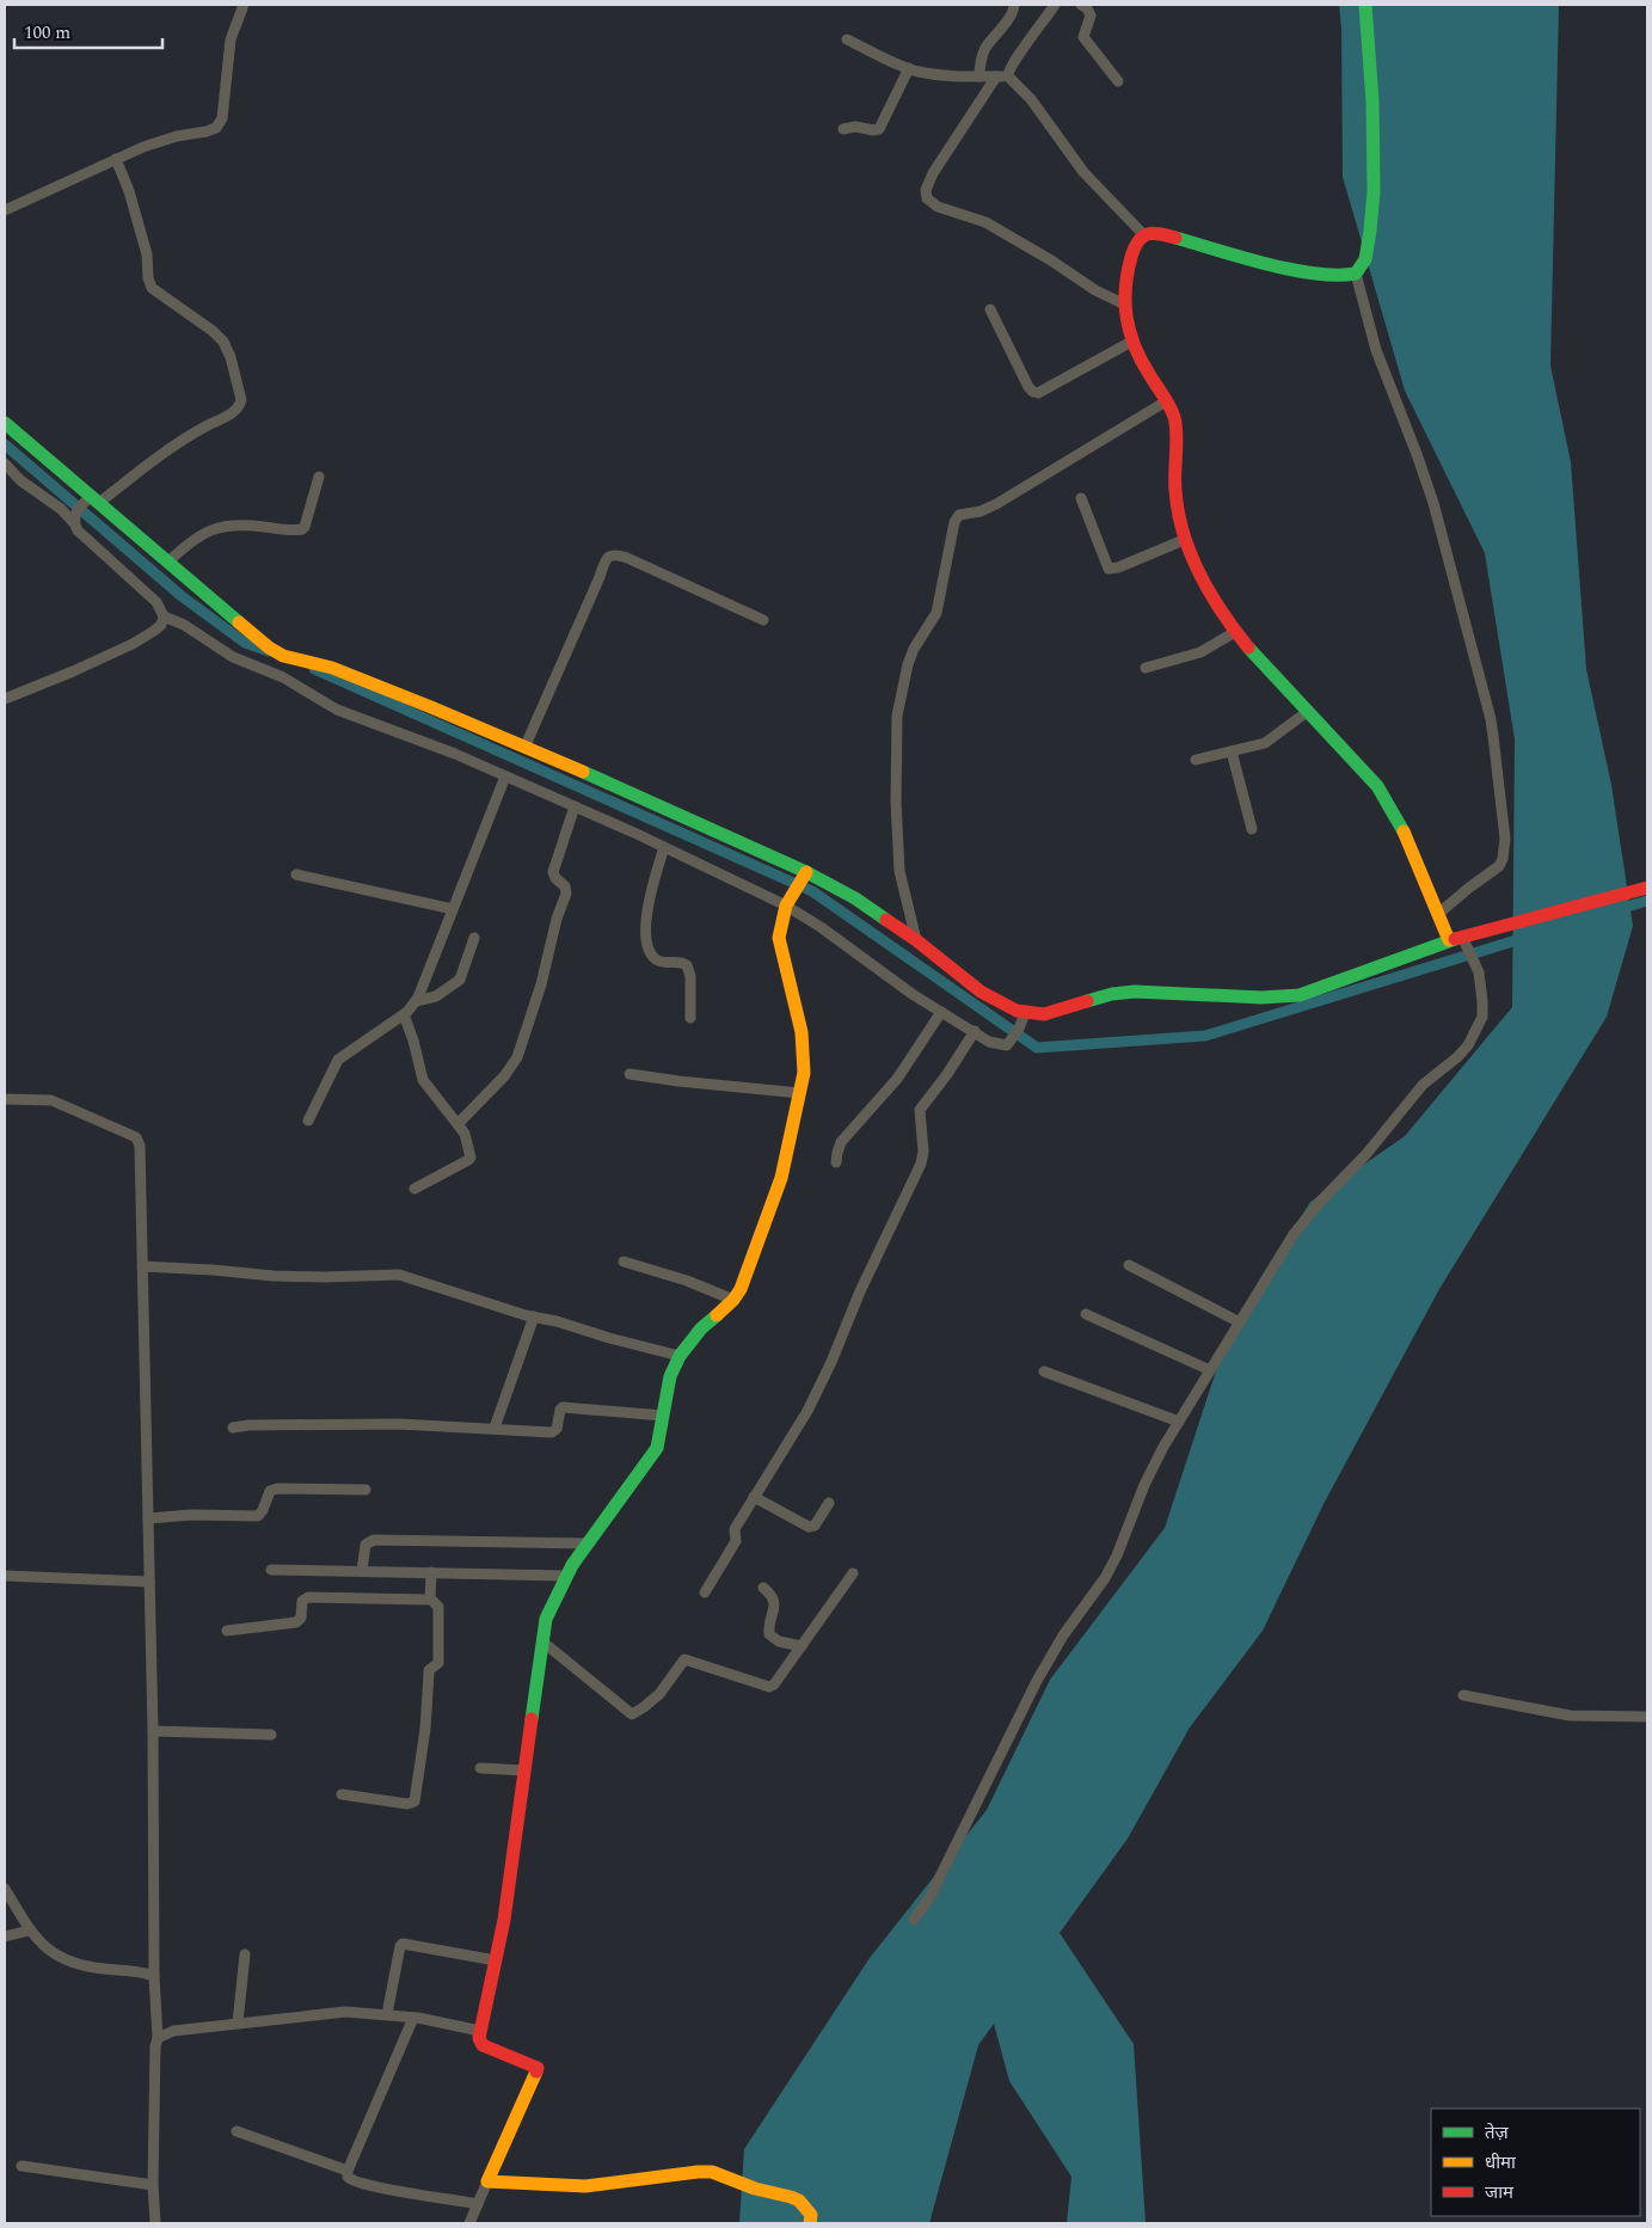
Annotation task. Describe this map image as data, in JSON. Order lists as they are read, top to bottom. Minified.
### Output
{"legend":["तेज़","धीमा","जाम"],"scale_bar":"100 m"}
